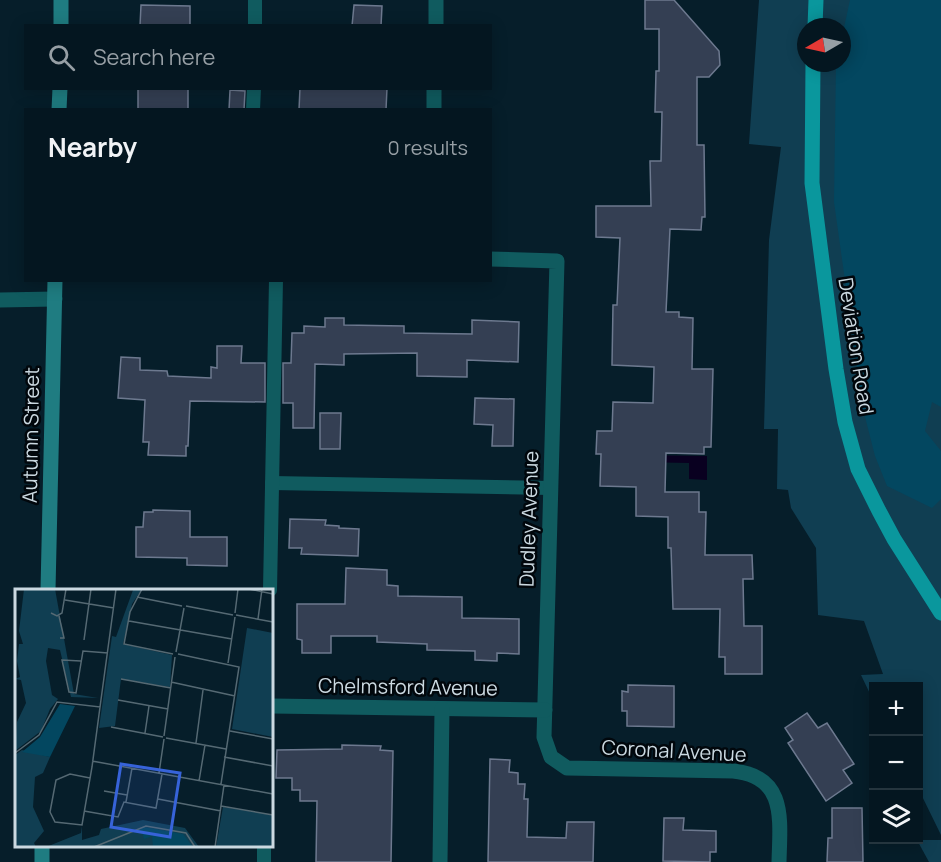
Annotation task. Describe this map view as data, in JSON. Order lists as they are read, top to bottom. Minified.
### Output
{"streets":{"main road":["Deviation Road"],"street":["Autumn Street","Dudley Avenue","Chelmsford Avenue","Coronal Avenue"]},"crossings":[["Dudley Avenue","Chelmsford Avenue"],["Dudley Avenue","Coronal Avenue"]],"north":"left","page":{"search":"Search here","heading":["Nearby","0 results"],"map_buttons":["+","−"]}}
